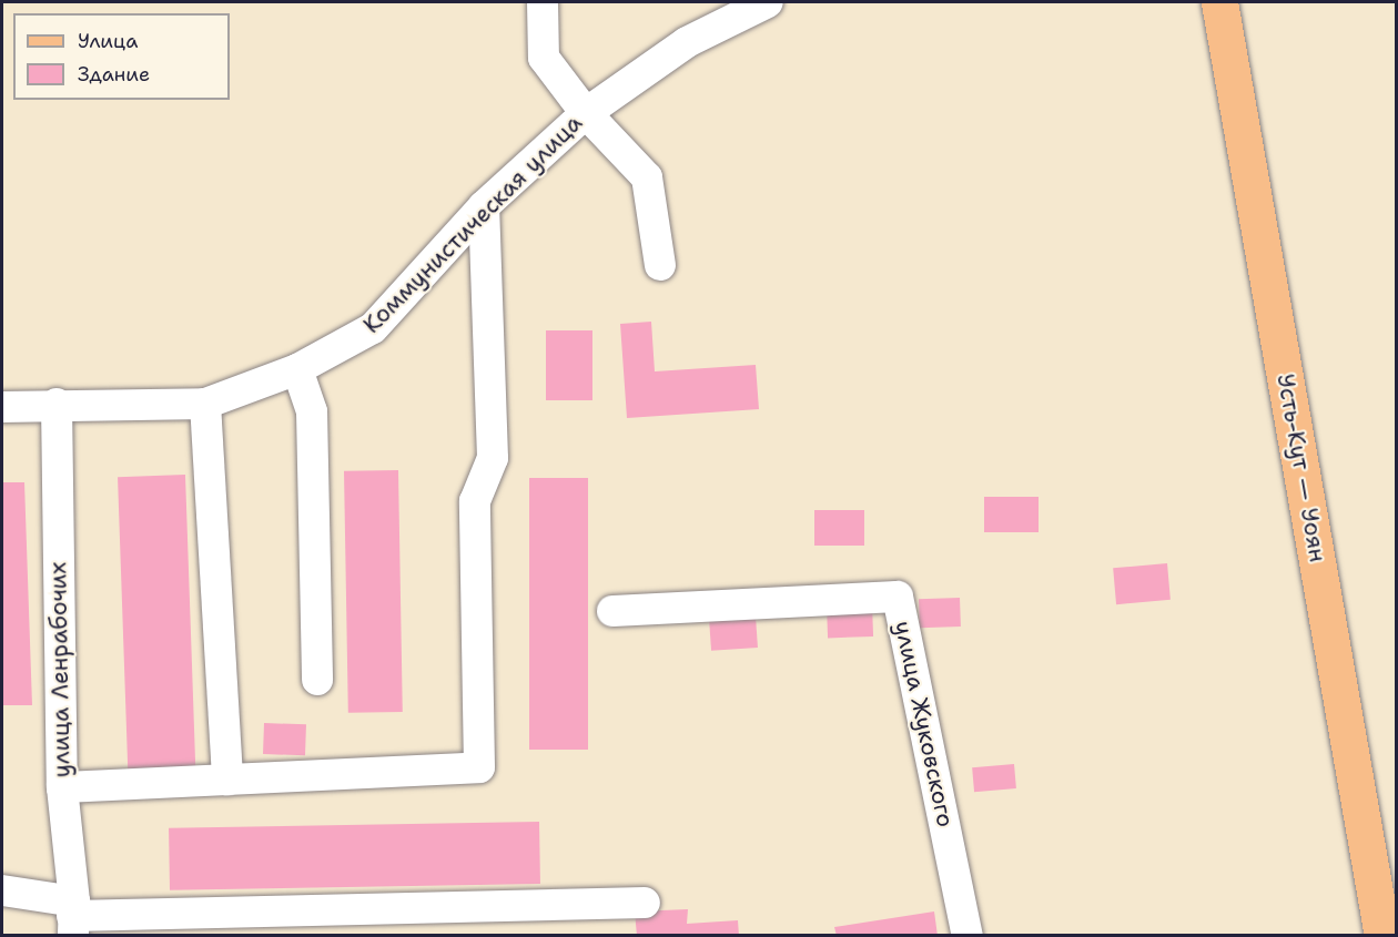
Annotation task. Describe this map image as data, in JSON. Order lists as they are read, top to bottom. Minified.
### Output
{"streets":{"main road":["Усть-Кут — Уоян"],"street":["Коммунистическая улица","улица Ленрабочих","улица Жуковского"]},"crossings":[["Коммунистическая улица","улица Ленрабочих"]],"legend":["Улица","Здание"]}
